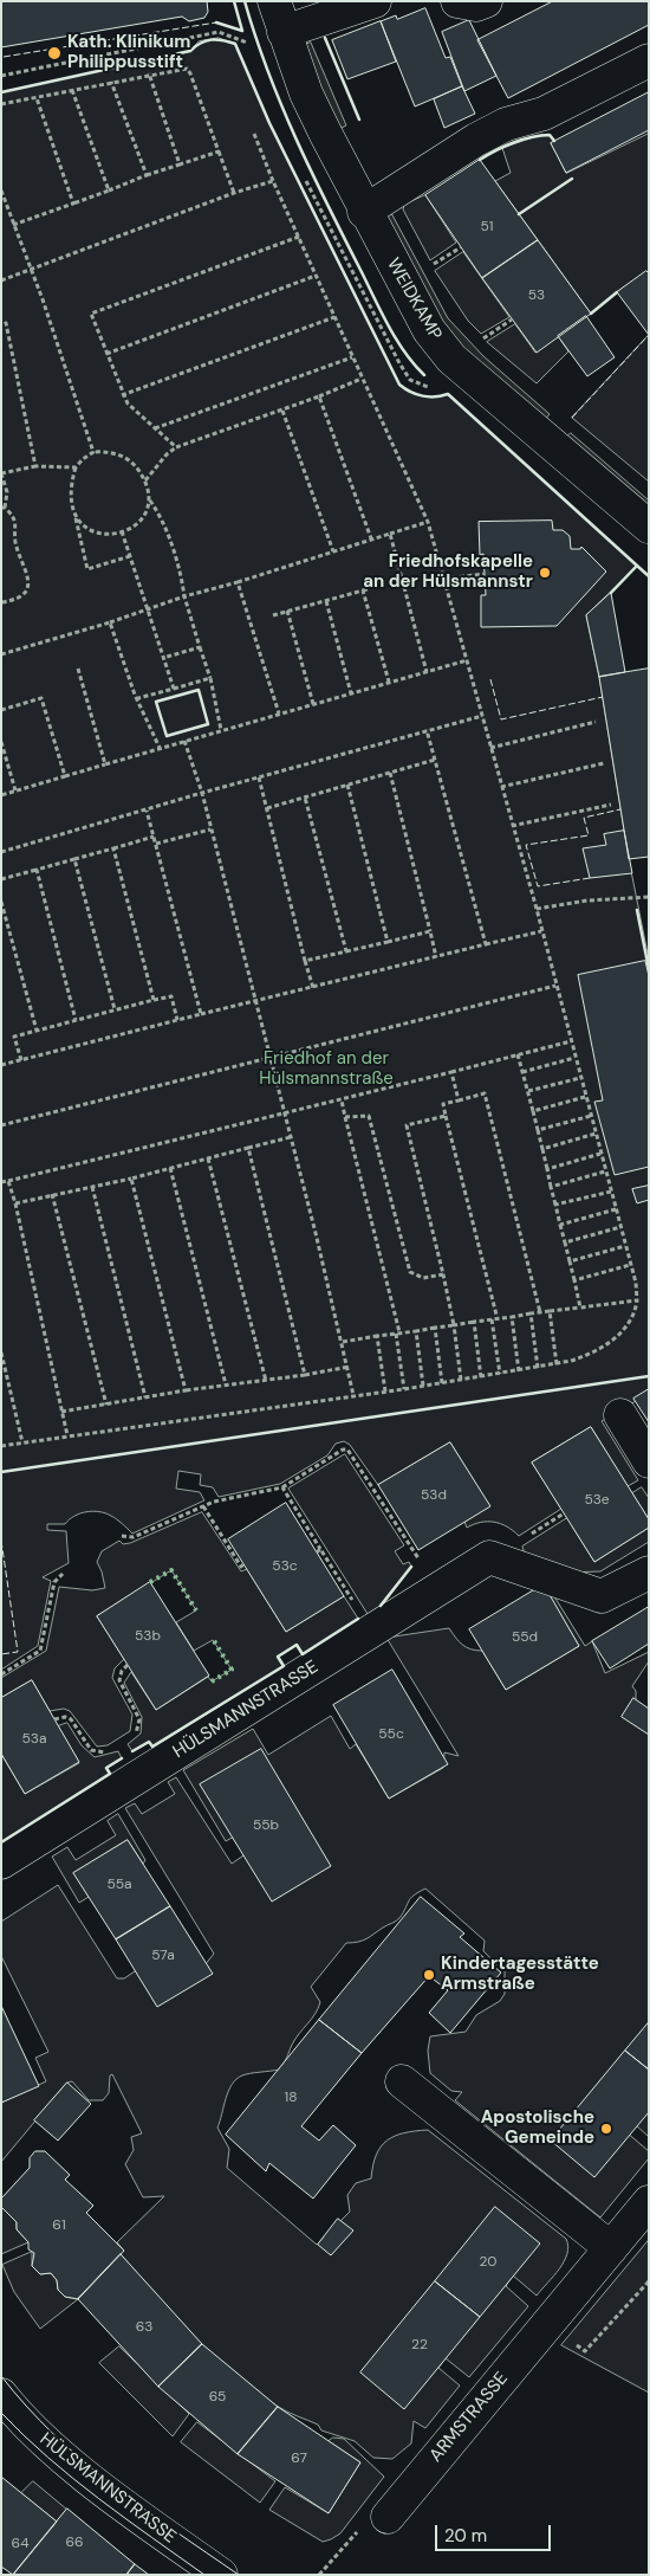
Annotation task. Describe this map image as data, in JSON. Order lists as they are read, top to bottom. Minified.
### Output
{"streets":{"street":["WEIDKAMP","HÜLSMANNSTRASSE","ARMSTRASSE"]},"parks":["Friedhof an der Hülsmannstraße"],"places":["Kath. Klinikum Philippusstift","Friedhofskapelle an der Hülsmannstr","Kindertagesstätte Armstraße","Apostolische Gemeinde"],"house_numbers":["51","53","53d","53e","53c","53b","55d","55c","53a","55b","55a","57a","18","61","20","63","22","65","67","66","64"],"scale_bar":"20 m"}
